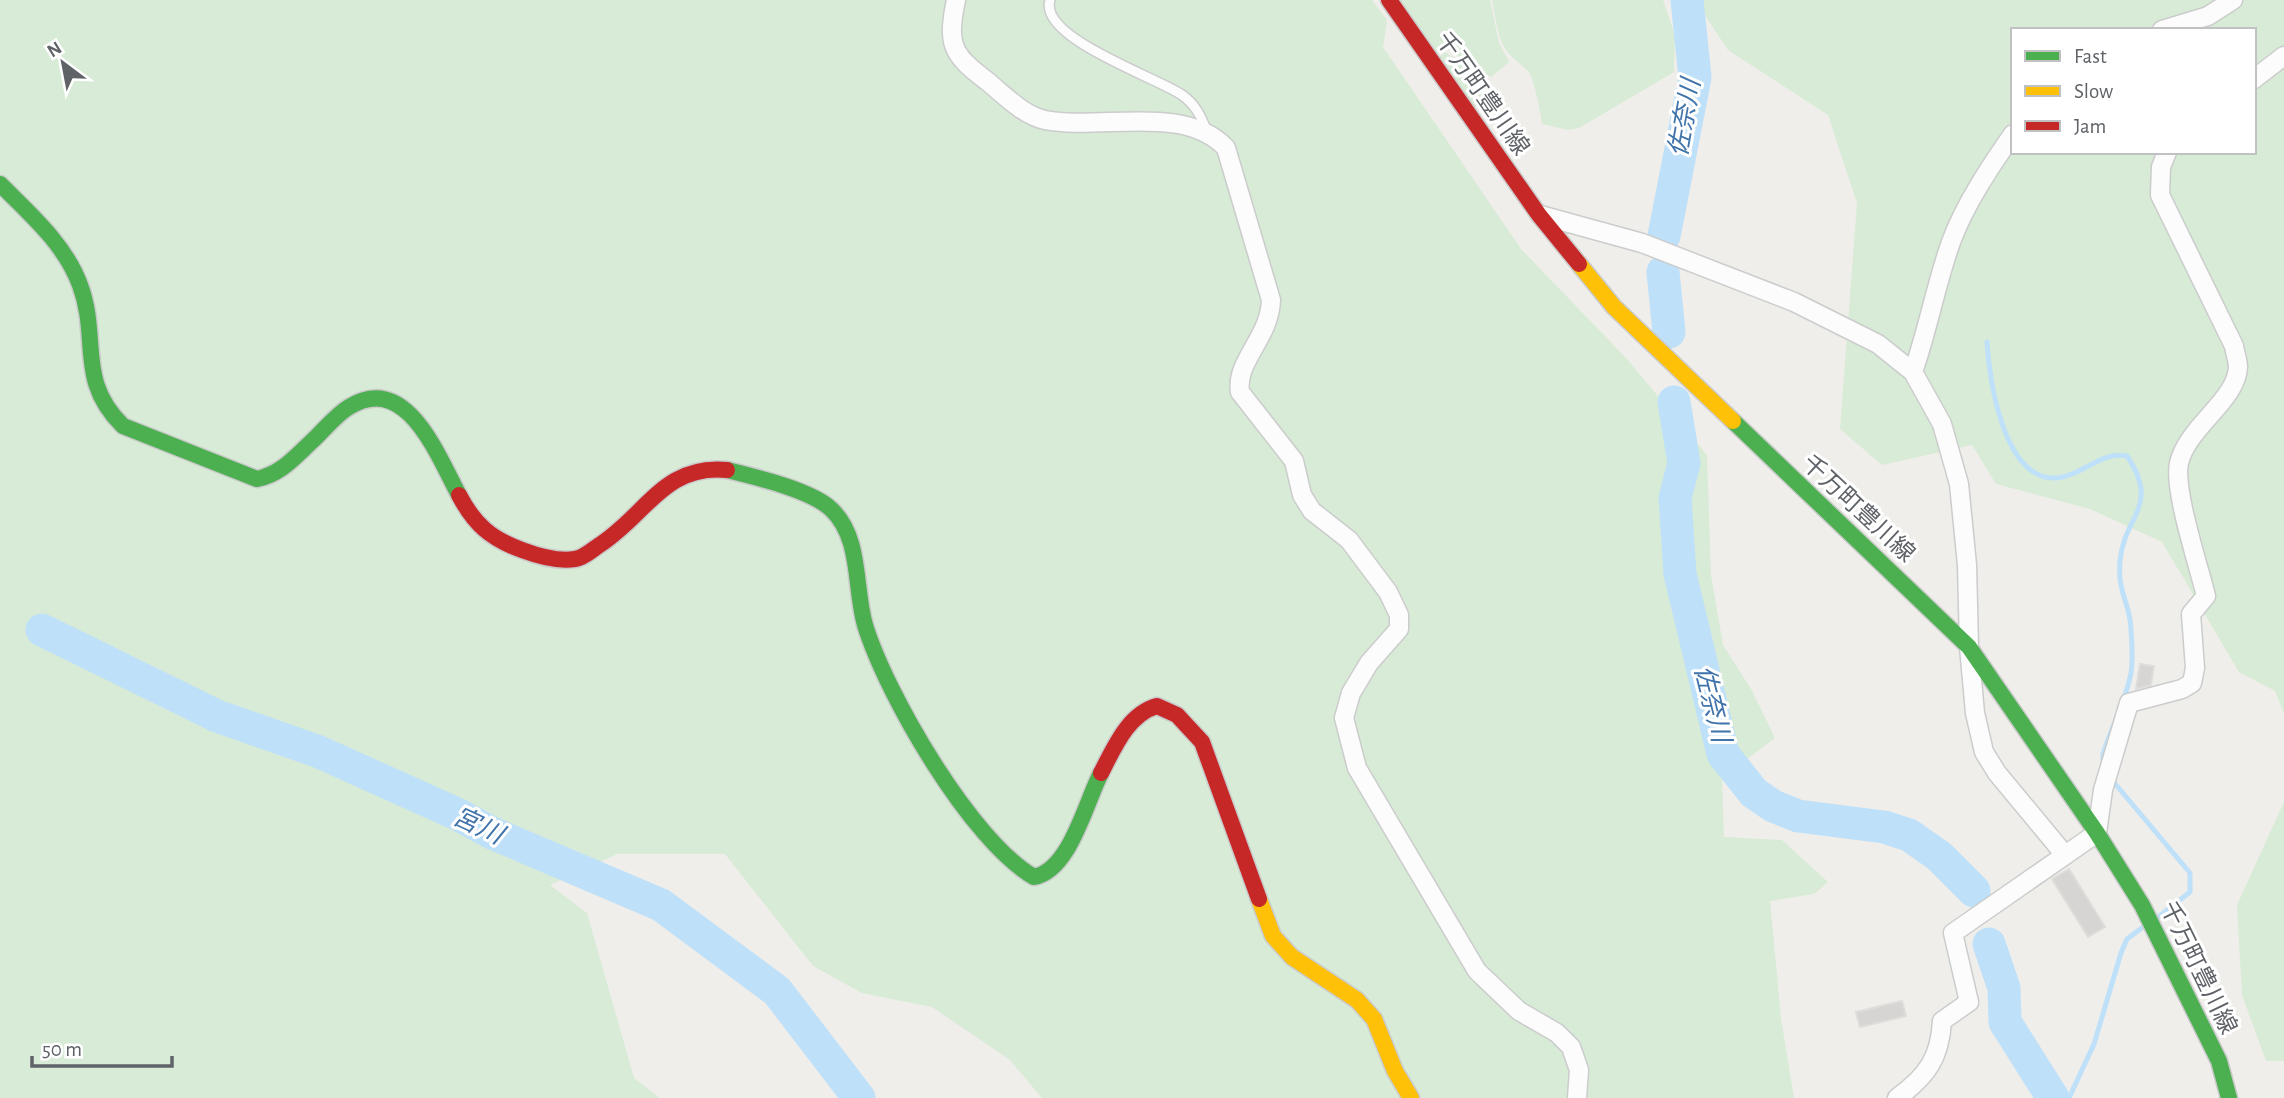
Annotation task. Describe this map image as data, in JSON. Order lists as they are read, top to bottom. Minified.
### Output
{"streets":{"street":["千万町豊川線"]},"water":["佐奈川","宮川"],"legend":["Fast","Slow","Jam"],"scale_bar":"50 m","north":"top left"}
